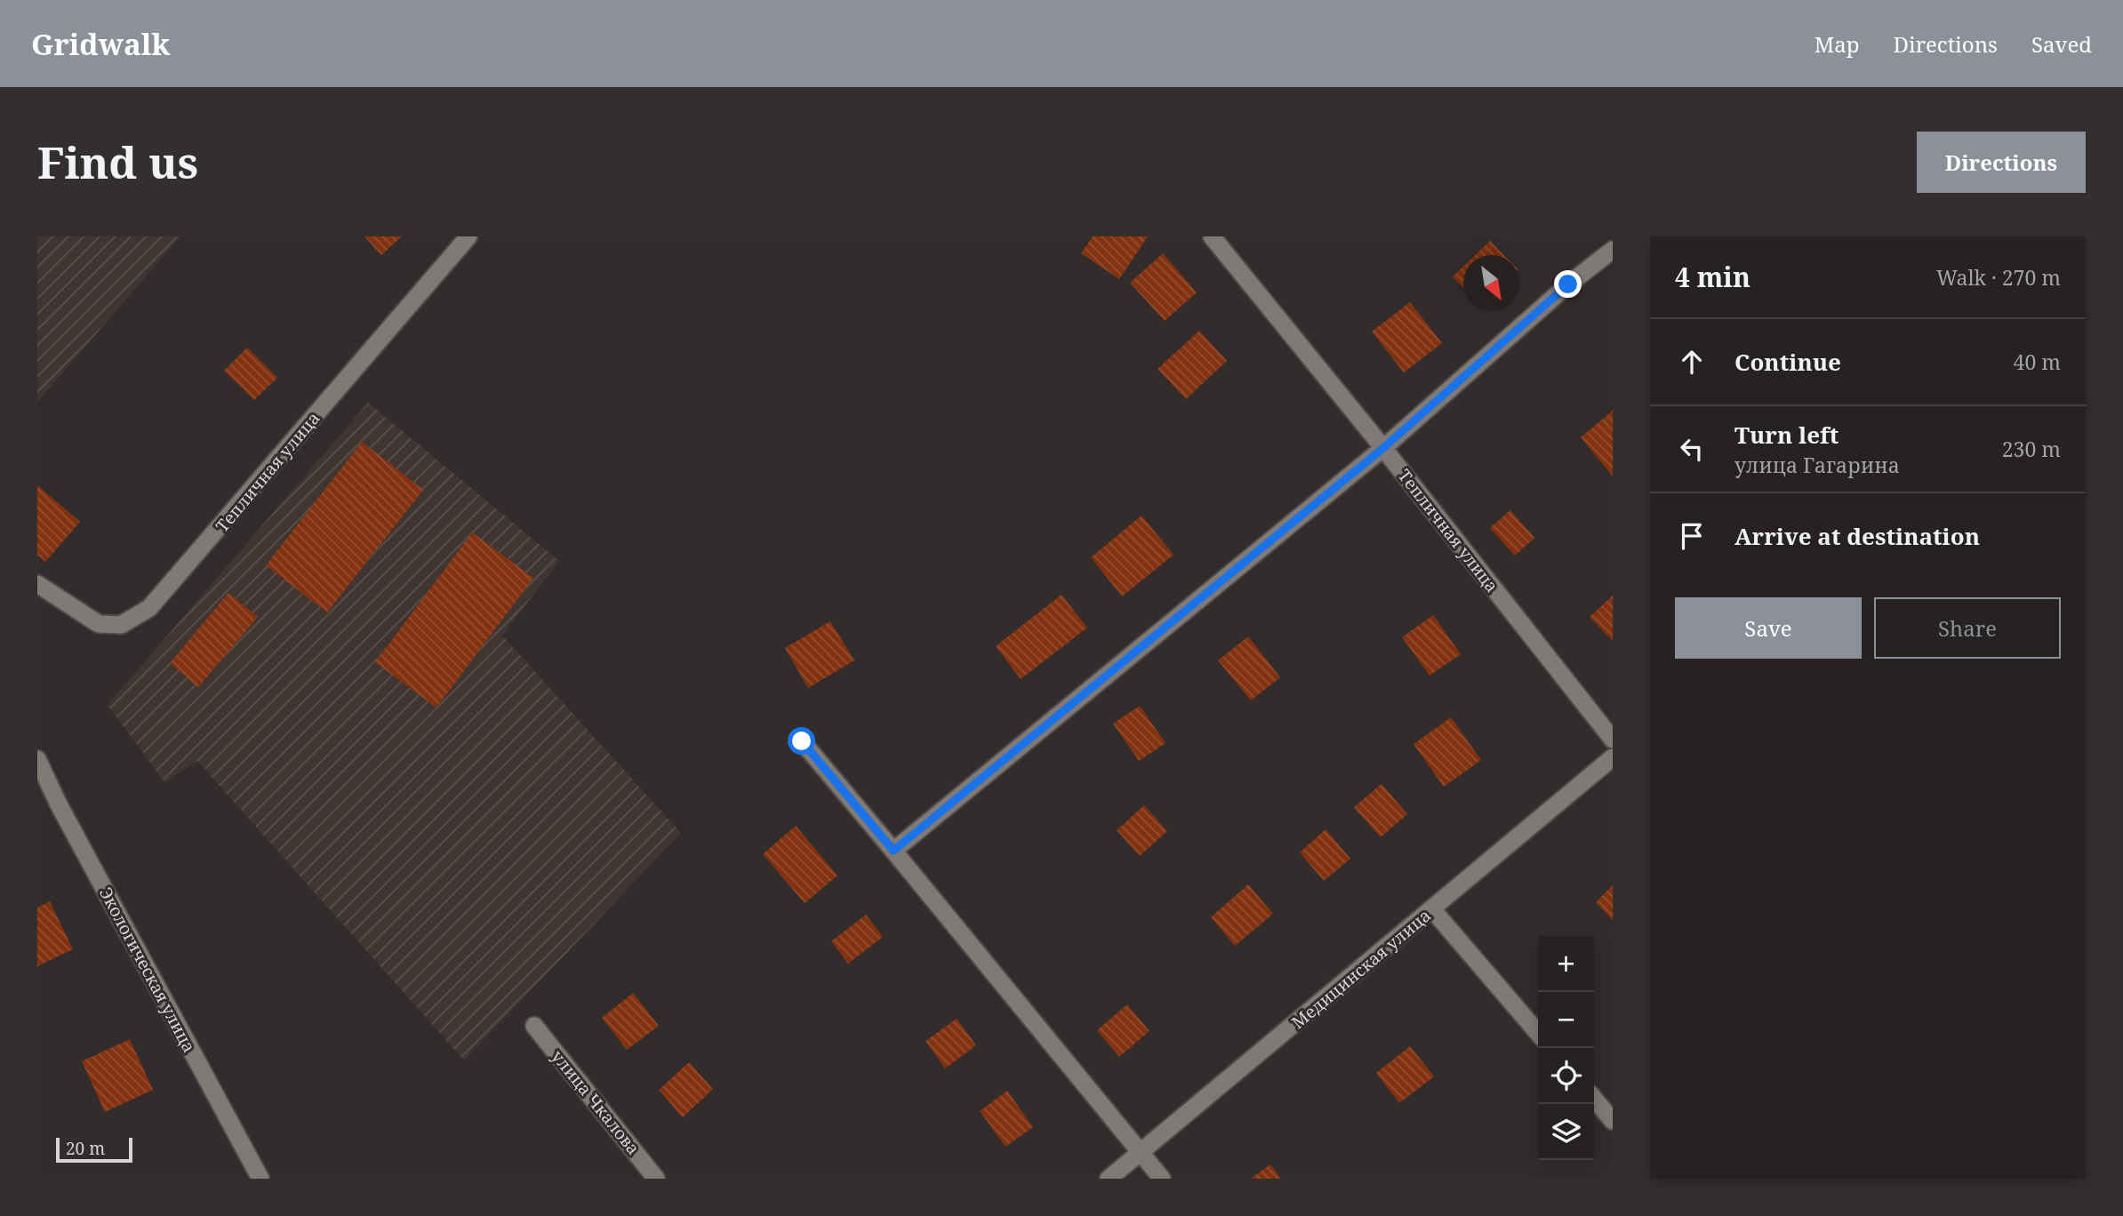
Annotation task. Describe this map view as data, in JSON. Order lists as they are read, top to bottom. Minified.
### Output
{"streets":{"street":["Тепличная улица","Медицинская улица","Экологическая улица","улица Чкалова"]},"scale_bar":"20 m","north":"bottom right","page":{"header":"Gridwalk","nav":["Map","Directions","Saved"],"buttons":["Directions",["Save","Share"]],"title":"Find us","heading":["4 min","Walk · 270 m"],"list":[["Continue","40 m"],["Turn left","улица Гагарина","230 m"],"Arrive at destination"],"map_buttons":["+","−"],"scale":"20 m"}}
